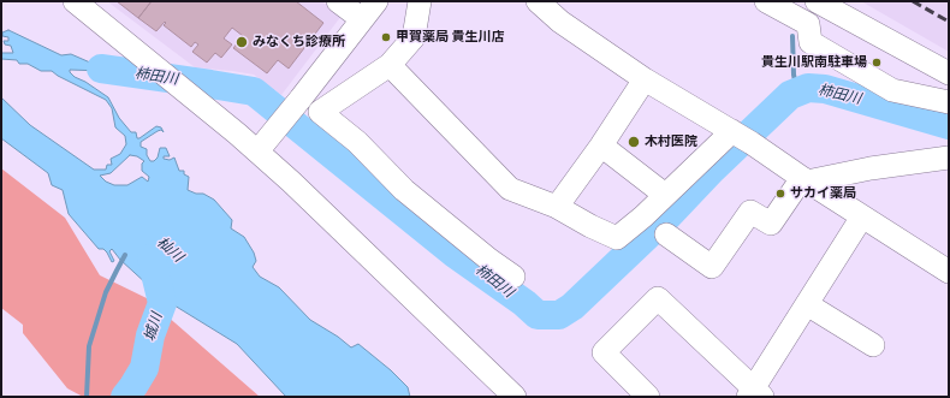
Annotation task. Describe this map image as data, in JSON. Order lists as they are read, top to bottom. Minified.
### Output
{"water":["柿田川","杣川","城川"],"places":["甲賀薬局 貴生川店","みなくち診療所","貴生川駅南駐車場","木村医院","サカイ薬局"]}
